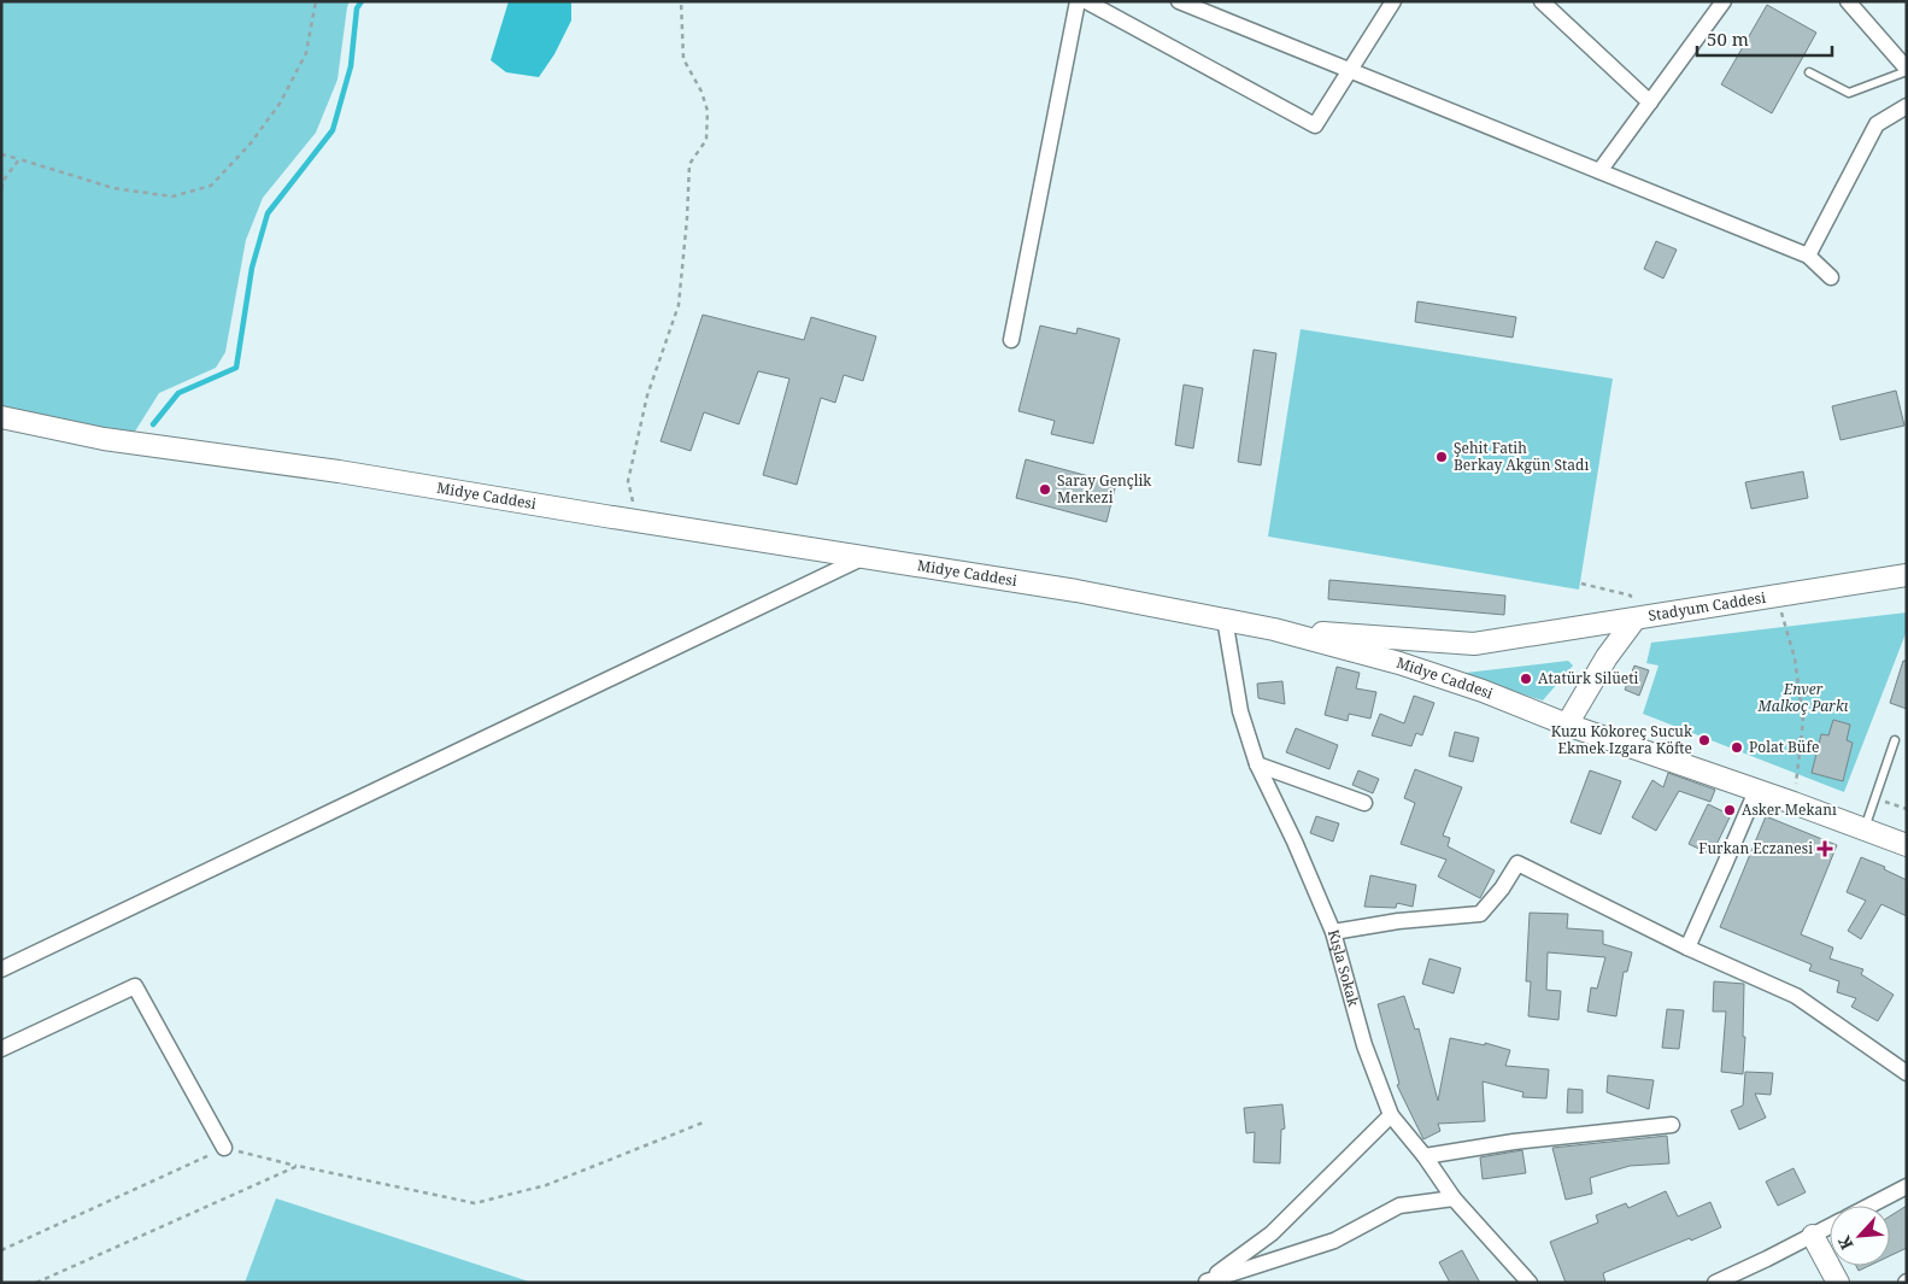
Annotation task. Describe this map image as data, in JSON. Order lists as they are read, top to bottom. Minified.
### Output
{"streets":{"main road":["Midye Caddesi","Stadyum Caddesi"],"street":["Kışla Sokak"]},"crossings":[["Midye Caddesi","Stadyum Caddesi"],["Midye Caddesi","Kışla Sokak"]],"parks":["Enver Malkoç Parkı"],"places":{"other":["Şehit Fatih Berkay Akgün Stadı","Saray Gençlik Merkezi","Atatürk Silüeti","Kuzu Kokoreç Sucuk Ekmek Izgara Köfte","Polat Büfe","Asker Mekanı"],"health":["Furkan Eczanesi"]},"scale_bar":"50 m","north":"bottom left"}
